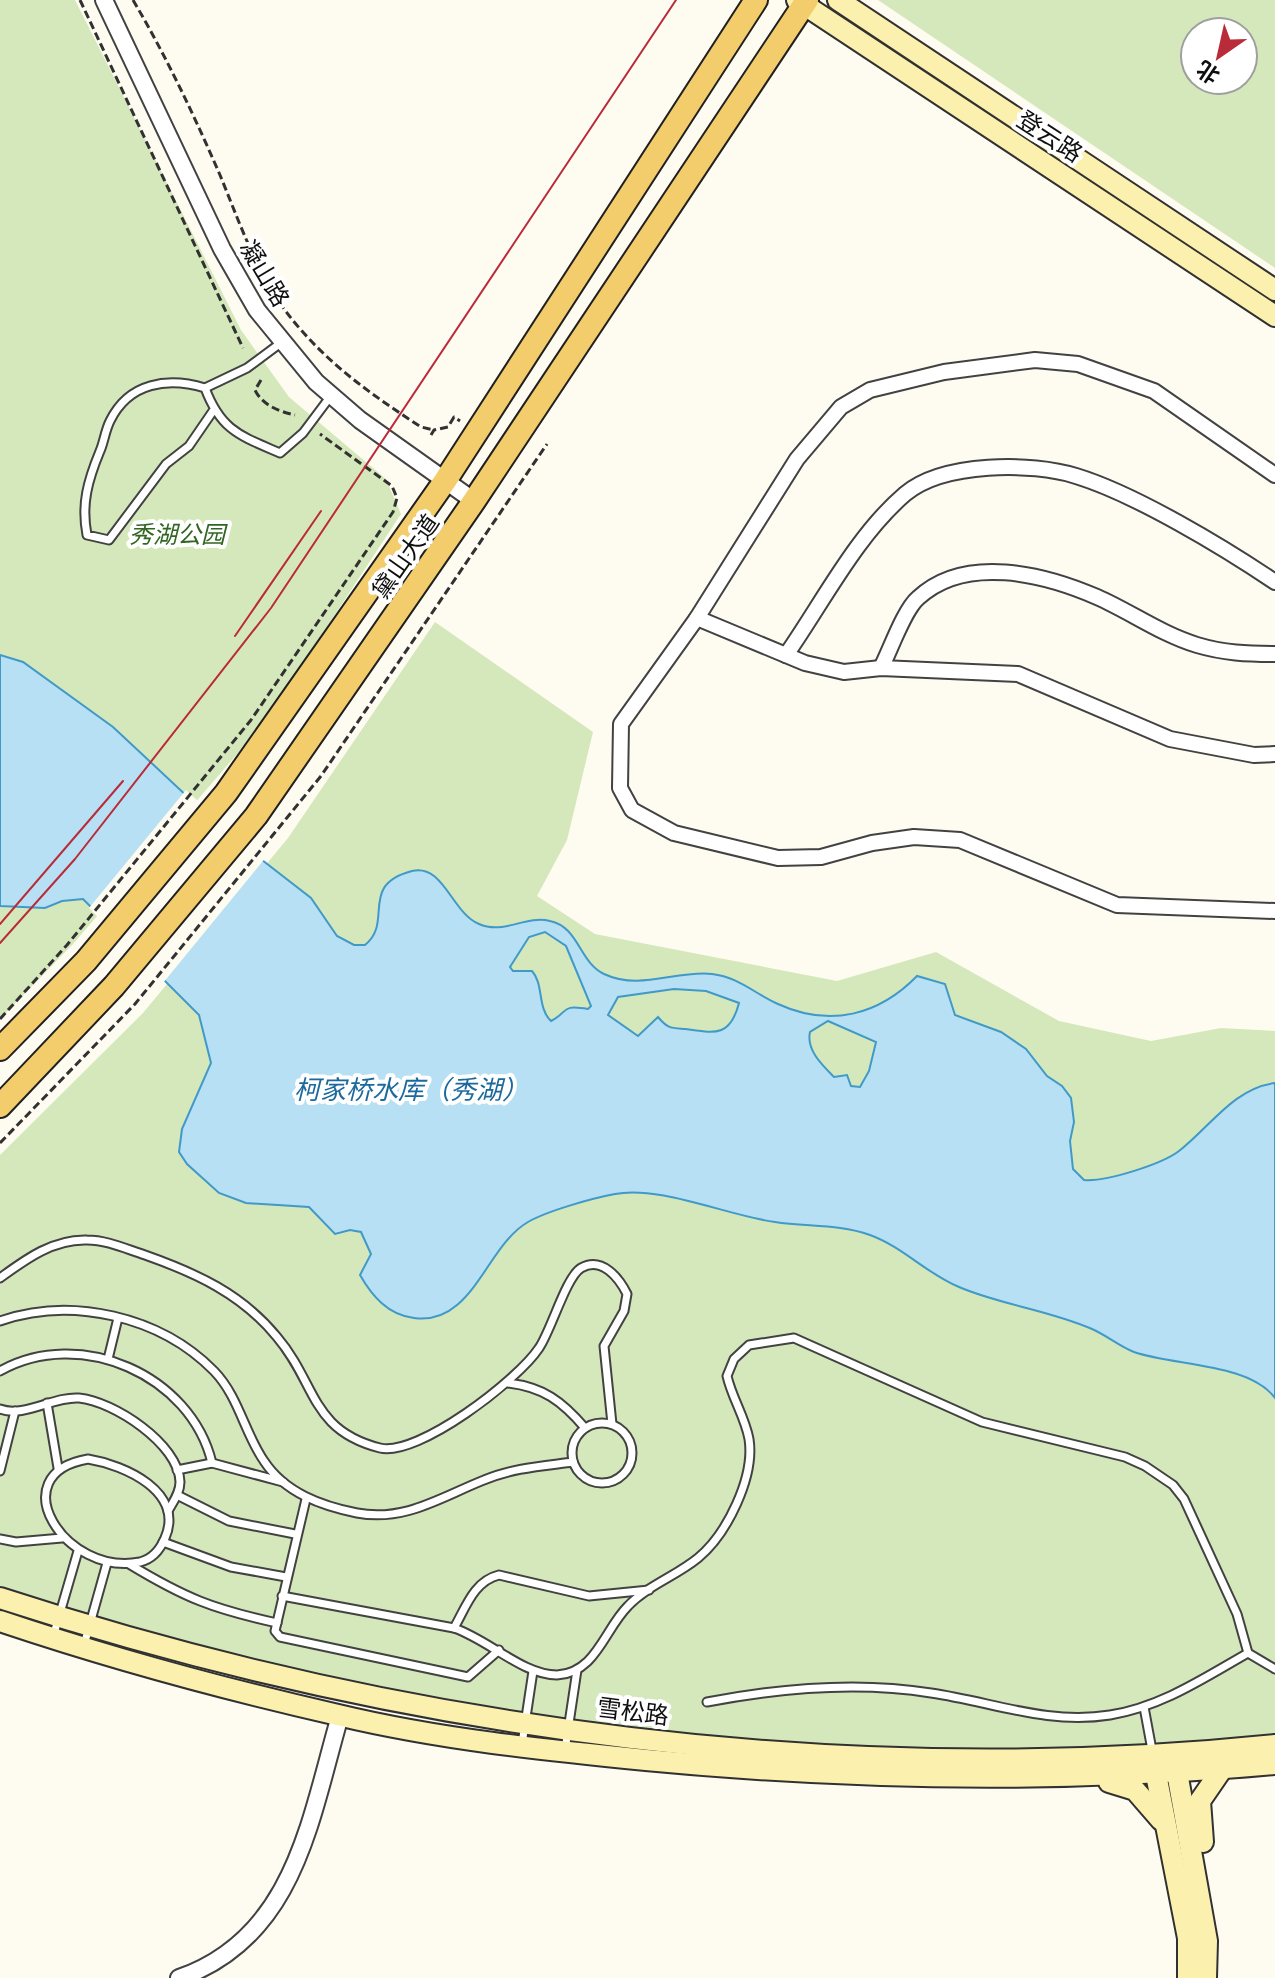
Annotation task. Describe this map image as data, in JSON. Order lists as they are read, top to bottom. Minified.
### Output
{"streets":{"main road":["登云路","黛山大道","雪松路"],"street":["凝山路"]},"crossings":[["登云路","黛山大道"],["凝山路","黛山大道"]],"water":["柯家桥水库（秀湖）"],"parks":["秀湖公园"],"north":"bottom left"}
